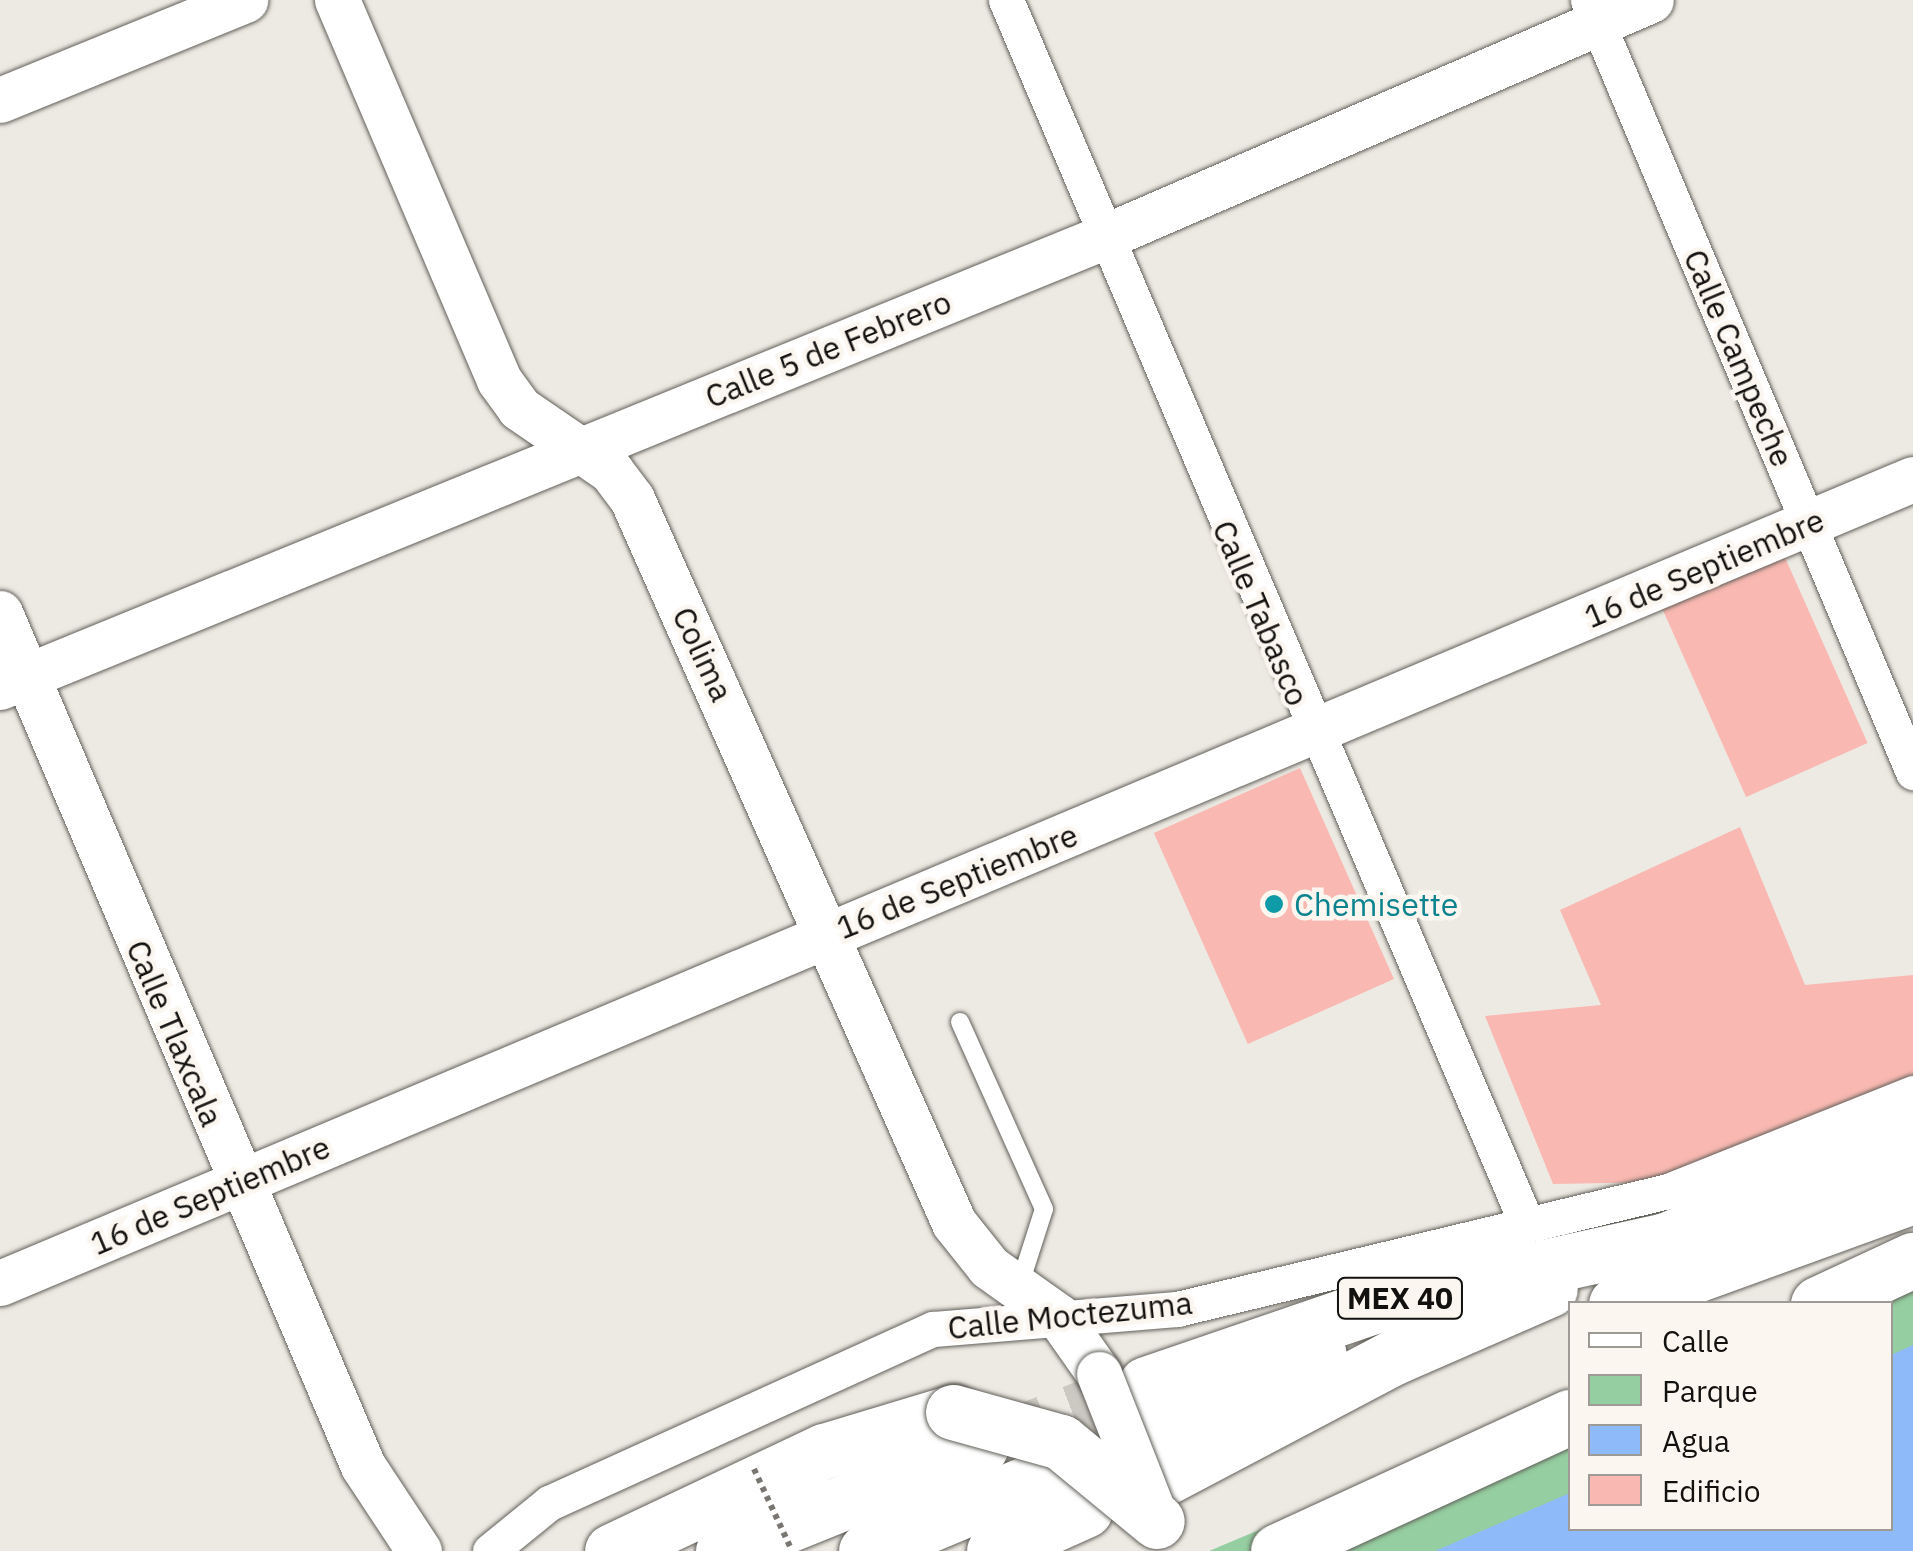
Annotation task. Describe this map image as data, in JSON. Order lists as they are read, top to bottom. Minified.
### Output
{"streets":{"highway":["MEX 40"],"street":["Calle 5 de Febrero","Calle Campeche","16 de Septiembre","Calle Tabasco","Colima","Calle Tlaxcala","Calle Moctezuma"]},"crossings":[["Calle 5 de Febrero","Calle Campeche"],["Calle 5 de Febrero","Calle Tabasco"],["Calle 5 de Febrero","Colima"],["Calle 5 de Febrero","Calle Tlaxcala"],["Calle Campeche","16 de Septiembre"],["16 de Septiembre","Calle Tabasco"],["16 de Septiembre","Colima"],["16 de Septiembre","Calle Tlaxcala"],["Calle Tabasco","Calle Moctezuma"],["Colima","MEX 40"],["Colima","Calle Moctezuma"]],"places":["Chemisette"],"legend":["Calle","Parque","Agua","Edificio"]}
